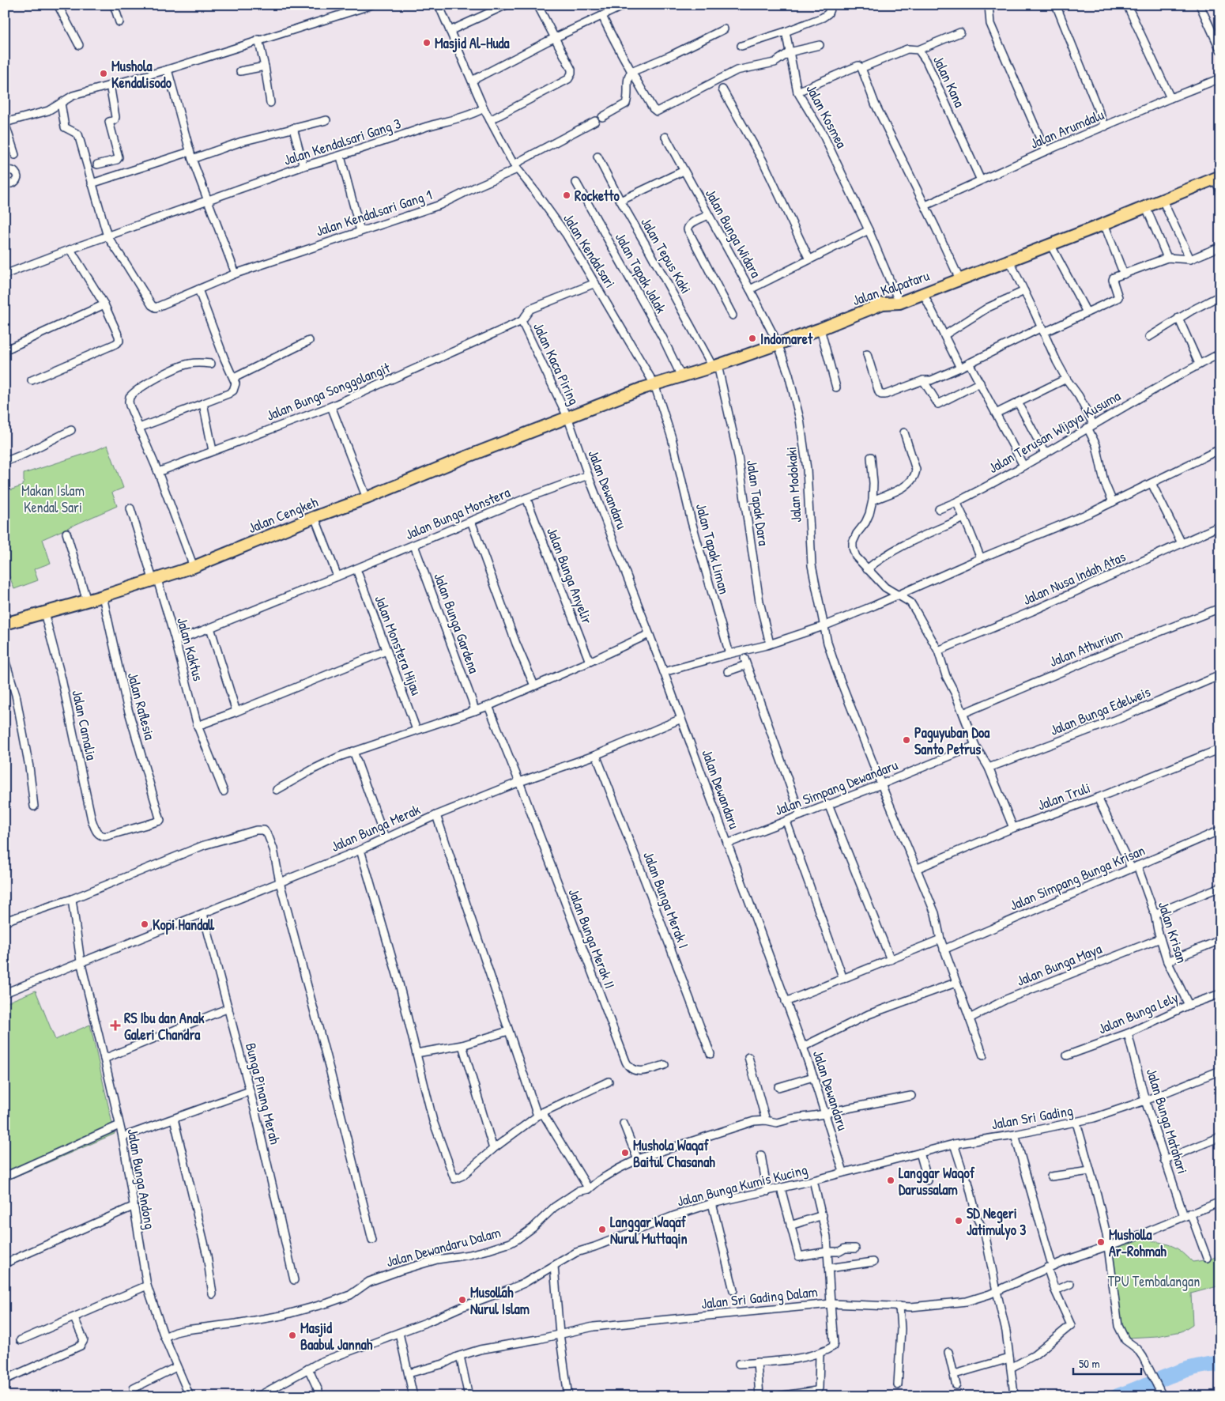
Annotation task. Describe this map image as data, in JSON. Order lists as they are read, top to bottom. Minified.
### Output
{"streets":{"main road":["Jalan Kalpataru","Jalan Cengkeh"],"street":["Jalan Kana","Jalan Kosmea","Jalan Arumdalu","Jalan Kendalsari Gang 3","Jalan Kendalsari Gang 1","Jalan Bunga Widara","Jalan Kendalsari","Jalan Tepus Kaki","Jalan Tapak Jalak","Jalan Kaca Piring","Jalan Bunga Songgolangit","Jalan Terusan Wijaya Kusuma","Jalan Modokaki","Jalan Dewandaru","Jalan Tapak Dara","Jalan Bunga Monstera","Jalan Tapak Liman","Jalan Bunga Anyelir","Jalan Nusa Indah Atas","Jalan Bunga Gardena","Jalan Monstera Hijau","Jalan Athurium","Jalan Kaktus","Jalan Raflesia","Jalan Bunga Edelweis","Jalan Camalia","Jalan Simpang Dewandaru","Jalan Truli","Jalan Bunga Merak","Jalan Simpang Bunga Krisan","Jalan Bunga Merak I","Jalan Krisan","Jalan Bunga Merak II","Jalan Bunga Maya","Jalan Bunga Lely","Bunga Pinang Merah","Jalan Sri Gading","Jalan Bunga Matahari","Jalan Bunga Andong","Jalan Bunga Kumis Kucing","Jalan Dewandaru Dalam","Jalan Sri Gading Dalam"]},"crossings":[["Jalan Kana","Jalan Kosmea"],["Jalan Kana","Jalan Arumdalu"],["Jalan Kosmea","Jalan Kalpataru"],["Jalan Kendalsari Gang 3","Jalan Kendalsari Gang 1"],["Jalan Kendalsari Gang 3","Jalan Kendalsari"],["Jalan Kendalsari Gang 1","Jalan Kendalsari"],["Jalan Bunga Widara","Jalan Kalpataru"],["Jalan Bunga Widara","Jalan Modokaki"],["Jalan Kendalsari","Jalan Kalpataru"],["Jalan Kendalsari","Jalan Bunga Songgolangit"],["Jalan Kendalsari","Jalan Tapak Liman"],["Jalan Tepus Kaki","Jalan Kalpataru"],["Jalan Tepus Kaki","Jalan Tapak Dara"],["Jalan Tapak Jalak","Jalan Kalpataru"],["Jalan Kalpataru","Jalan Kaca Piring"],["Jalan Kalpataru","Jalan Modokaki"],["Jalan Kalpataru","Jalan Dewandaru"],["Jalan Kalpataru","Jalan Tapak Dara"],["Jalan Kalpataru","Jalan Cengkeh"],["Jalan Kalpataru","Jalan Tapak Liman"],["Jalan Kaca Piring","Jalan Bunga Songgolangit"],["Jalan Kaca Piring","Jalan Dewandaru"],["Jalan Kaca Piring","Jalan Cengkeh"],["Jalan Modokaki","Jalan Simpang Dewandaru"],["Jalan Modokaki","Jalan Truli"],["Jalan Modokaki","Jalan Simpang Bunga Krisan"],["Jalan Modokaki","Jalan Bunga Maya"],["Jalan Dewandaru","Jalan Bunga Monstera"],["Jalan Dewandaru","Jalan Cengkeh"],["Jalan Dewandaru","Jalan Simpang Dewandaru"],["Jalan Dewandaru","Jalan Bunga Merak"],["Jalan Dewandaru","Jalan Sri Gading"],["Jalan Dewandaru","Jalan Bunga Kumis Kucing"],["Jalan Dewandaru","Jalan Dewandaru Dalam"],["Jalan Bunga Monstera","Jalan Bunga Anyelir"],["Jalan Bunga Monstera","Jalan Bunga Gardena"],["Jalan Bunga Monstera","Jalan Monstera Hijau"],["Jalan Bunga Monstera","Jalan Kaktus"],["Jalan Cengkeh","Jalan Kaktus"],["Jalan Cengkeh","Jalan Raflesia"],["Jalan Cengkeh","Jalan Camalia"],["Jalan Raflesia","Jalan Camalia"],["Jalan Truli","Jalan Krisan"],["Jalan Bunga Merak","Jalan Bunga Merak I"],["Jalan Bunga Merak","Jalan Bunga Merak II"],["Jalan Bunga Merak","Bunga Pinang Merah"],["Jalan Bunga Merak","Jalan Bunga Andong"],["Jalan Simpang Bunga Krisan","Jalan Krisan"],["Jalan Krisan","Jalan Bunga Maya"],["Jalan Krisan","Jalan Bunga Lely"],["Jalan Bunga Lely","Jalan Bunga Matahari"],["Jalan Sri Gading","Jalan Bunga Matahari"],["Jalan Sri Gading","Jalan Bunga Kumis Kucing"],["Jalan Bunga Matahari","Jalan Sri Gading Dalam"],["Jalan Bunga Andong","Jalan Dewandaru Dalam"]],"parks":["Makan Islam Kendal Sari","TPU Tembalangan"],"places":{"other":["Masjid Al-Huda","Mushola Kendalisodo","Rocketto","Indomaret","Paguyuban Doa Santo Petrus","Kopi Handall","Mushola Waqaf Baitul Chasanah","Langgar Waqof Darussalam","SD Negeri Jatimulyo 3","Langgar Waqaf Nurul Muttaqin","Musholla Ar-Rohmah","Musollah Nurul Islam","Masjid Baabul Jannah"],"health":["RS Ibu dan Anak Galeri Chandra"]},"scale_bar":"50 m"}
